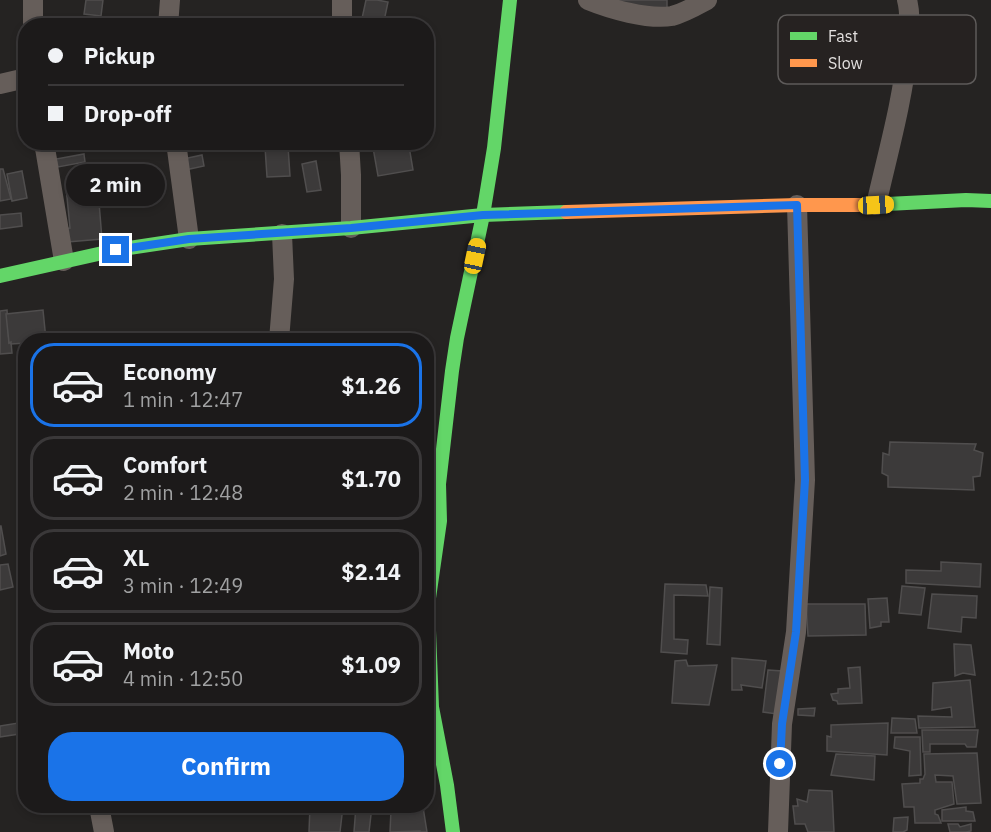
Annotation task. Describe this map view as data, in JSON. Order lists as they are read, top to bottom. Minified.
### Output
{"legend":["Fast","Slow"],"page":{"banner":["Pickup","Drop-off"],"bubble":"2 min","list":[{"name":"Economy","note":"1 min · 12:47","value":"$1.26"},{"name":"Comfort","note":"2 min · 12:48","value":"$1.70"},{"name":"XL","note":"3 min · 12:49","value":"$2.14"},{"name":"Moto","note":"4 min · 12:50","value":"$1.09"}],"buttons":"Confirm"}}
